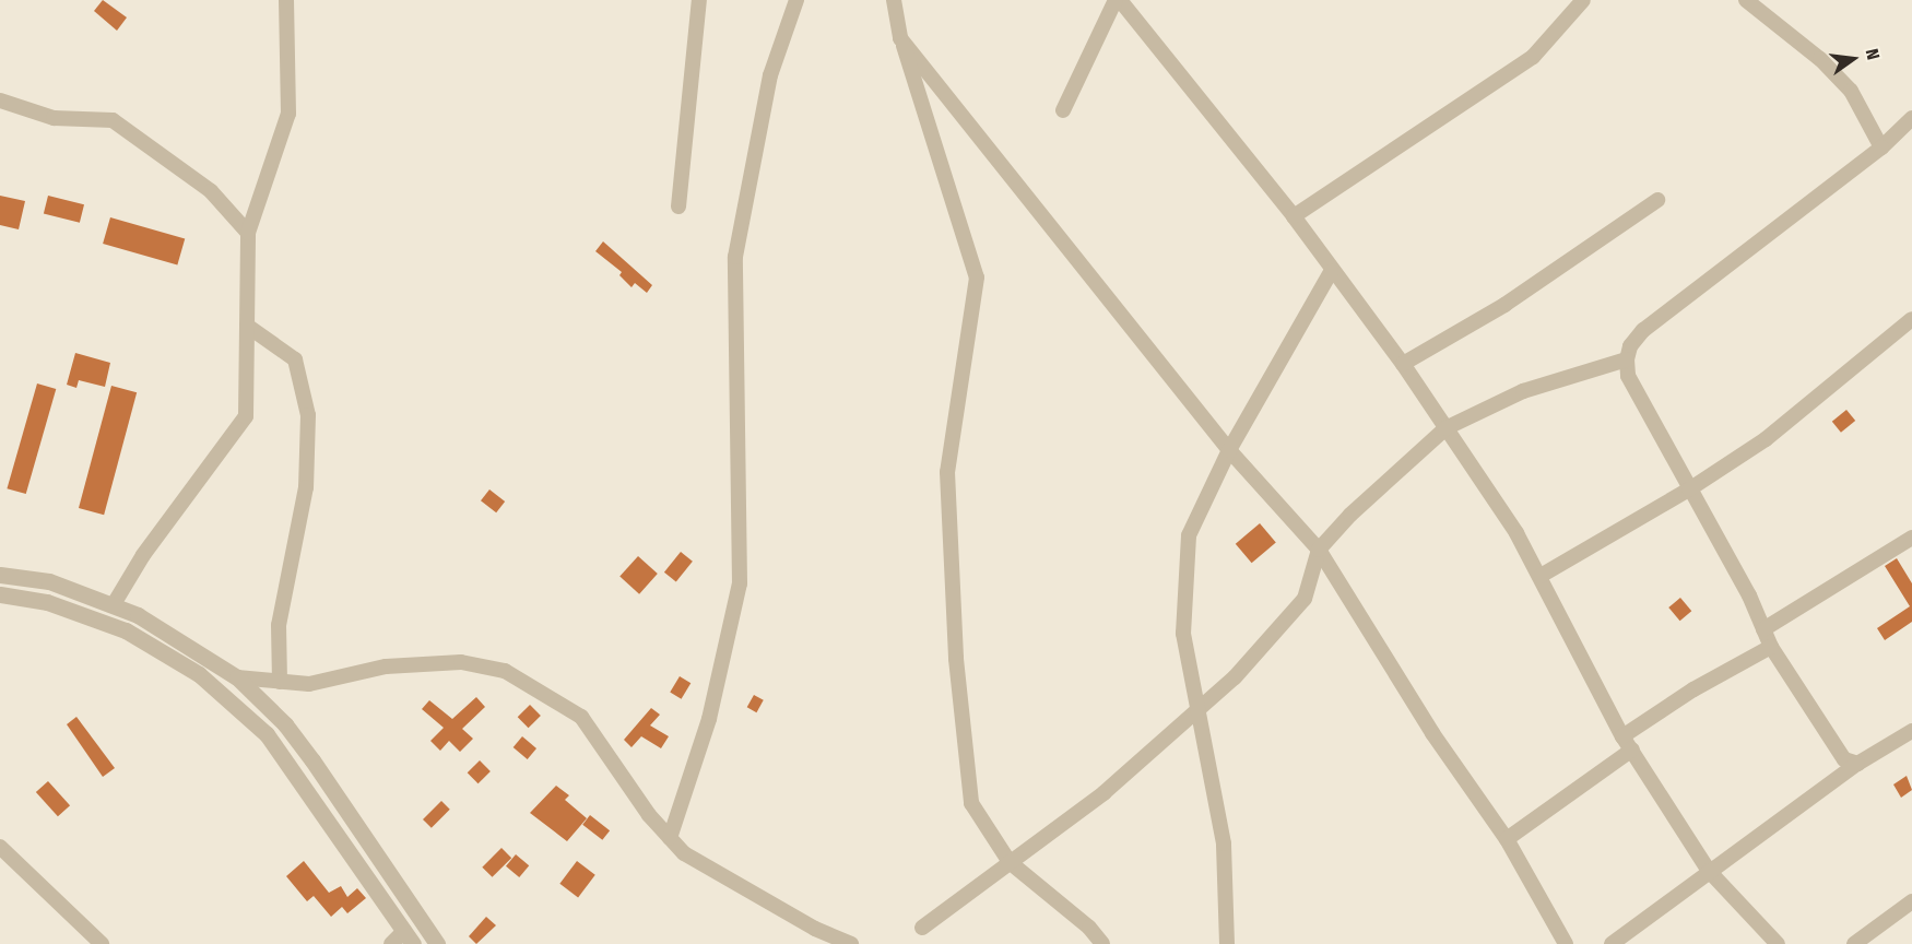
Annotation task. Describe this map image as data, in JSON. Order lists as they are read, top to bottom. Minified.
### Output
{"north":"right"}
